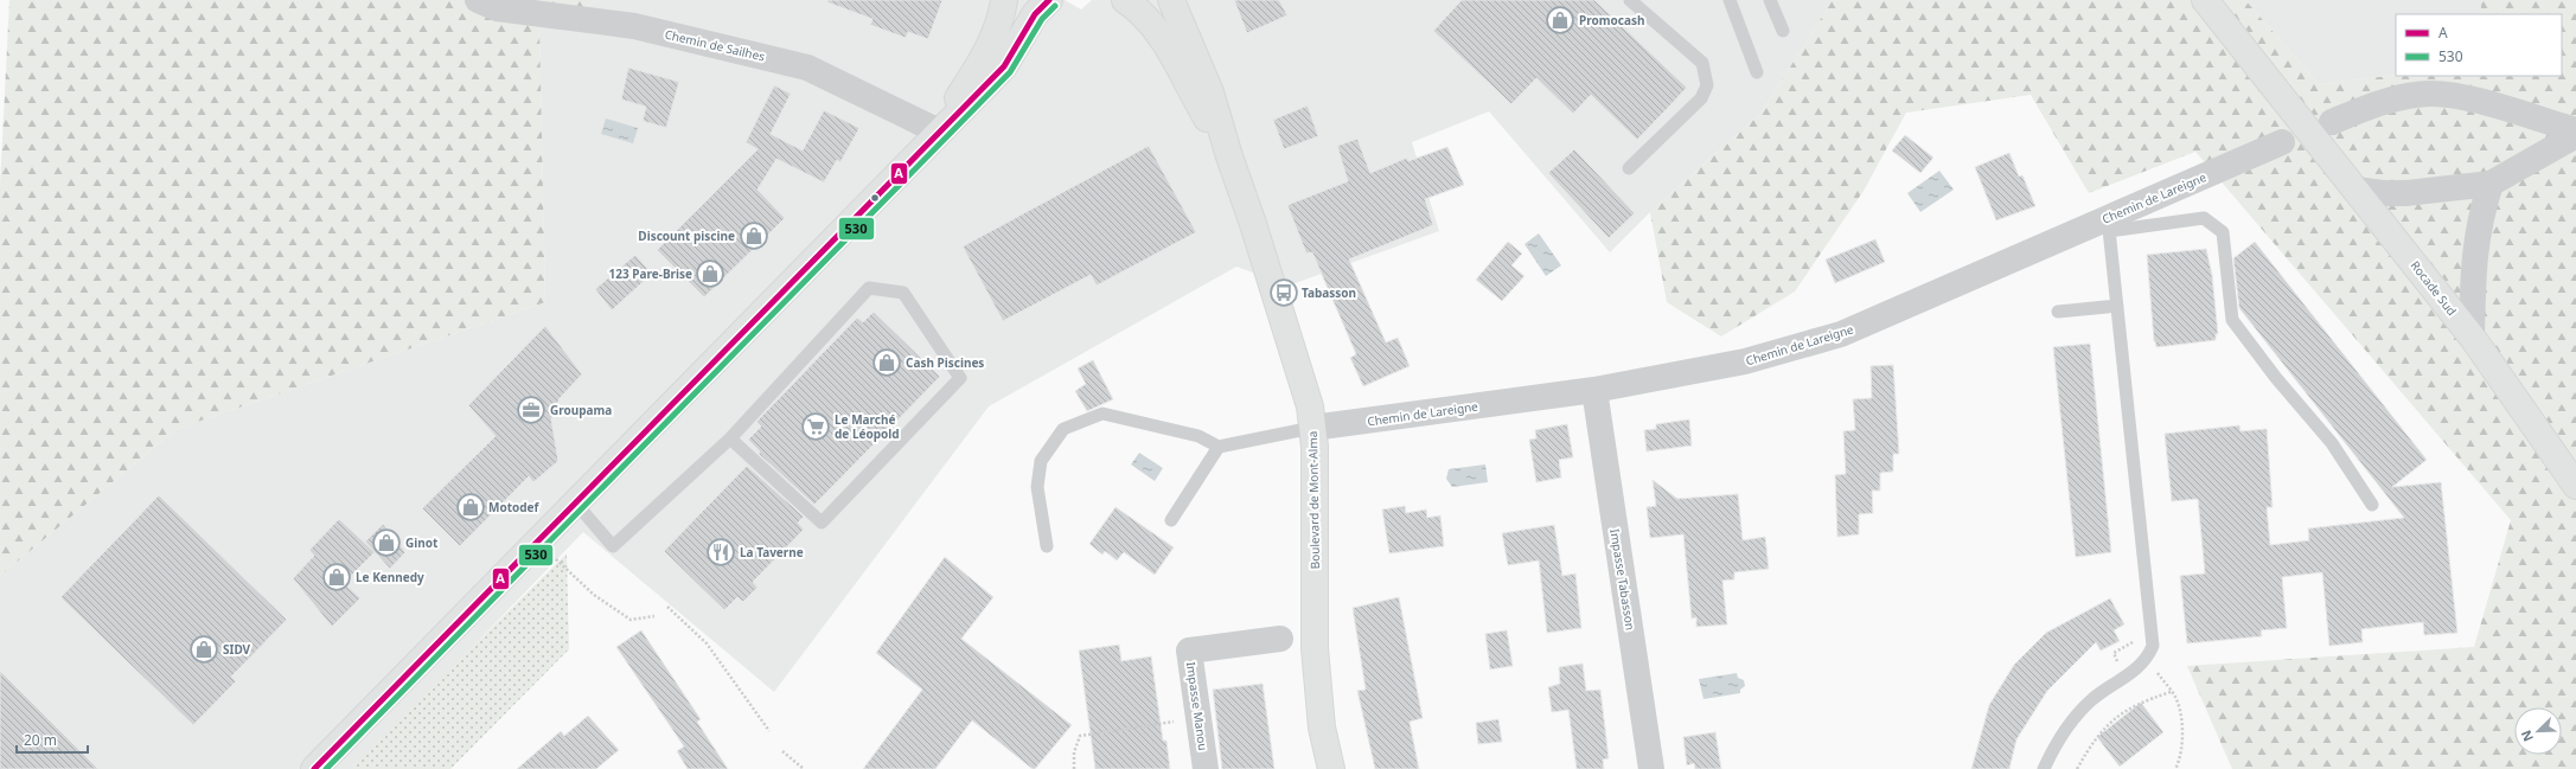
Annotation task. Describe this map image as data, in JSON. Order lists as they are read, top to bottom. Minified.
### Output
{"streets":{"main road":["Rocade Sud","Boulevard de Mont-Alma"],"street":["Chemin de Sailhes","Chemin de Lareigne","Impasse Tabasson","Impasse Manou"]},"crossings":[["Chemin de Lareigne","Boulevard de Mont-Alma"],["Chemin de Lareigne","Impasse Tabasson"]],"places":{"shop":["Promocash","Discount piscine","123 Pare-Brise","Cash Piscines","Motodef","Ginot","Le Kennedy","SIDV"],"bus stop":["Tabasson"],"office":["Groupama"],"supermarket":["Le Marché de Léopold"],"restaurant":["La Taverne"]},"lines":["transit line A","transit line 530"],"legend":["A","530"],"scale_bar":"20 m","north":"bottom left"}
